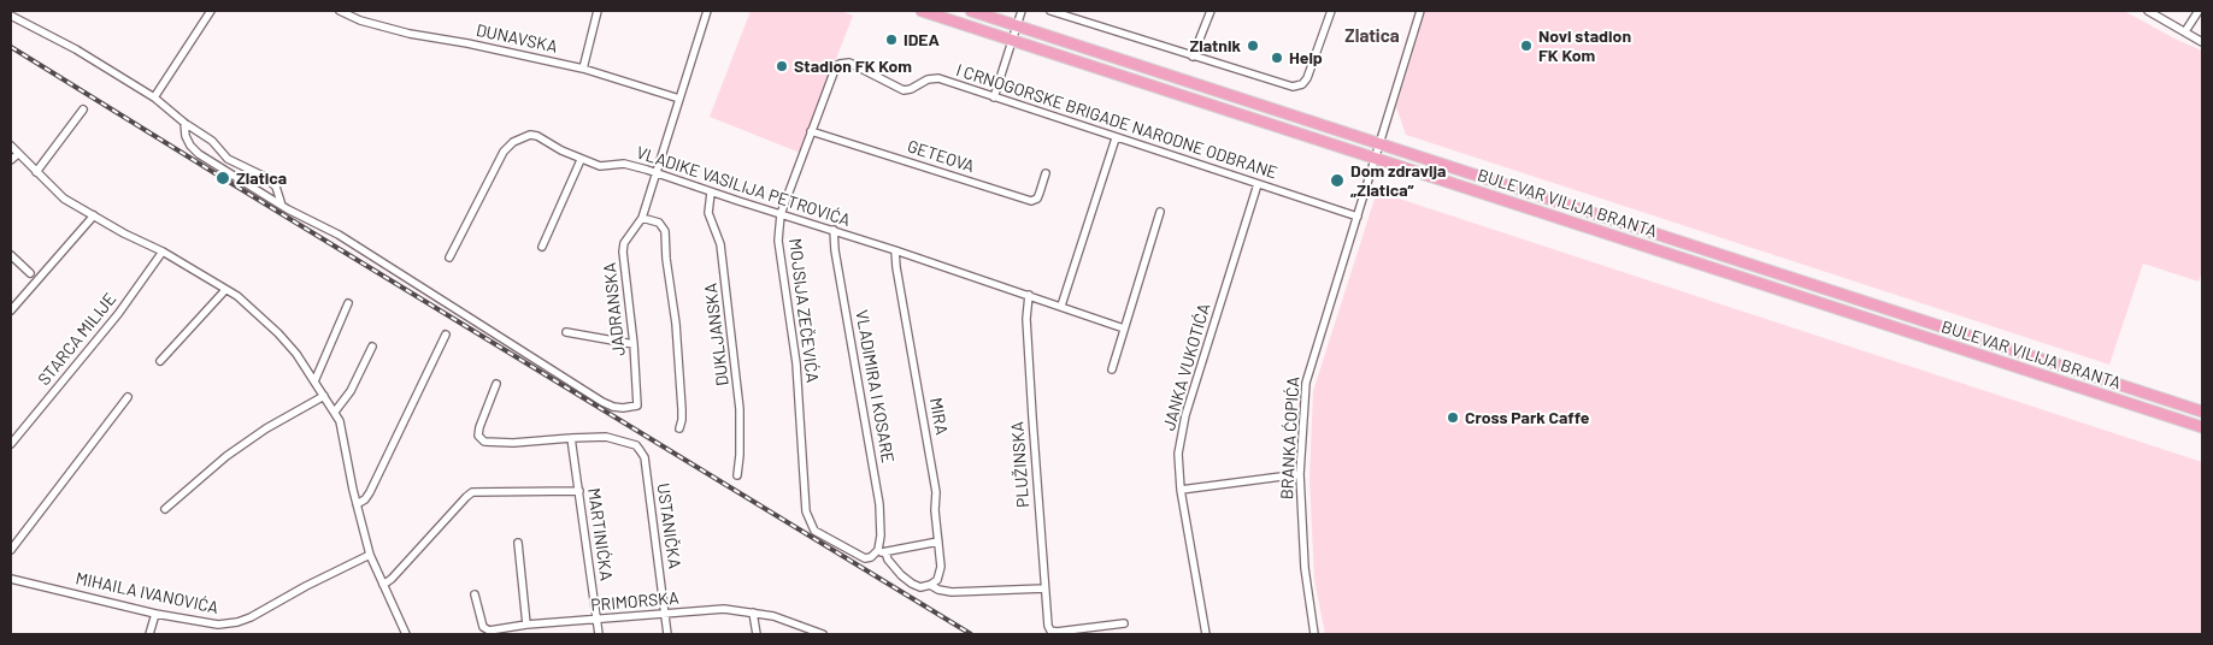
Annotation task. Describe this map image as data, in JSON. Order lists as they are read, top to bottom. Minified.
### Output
{"streets":{"main road":["BULEVAR VILIJA BRANTA"],"street":["DUNAVSKA","I CRNOGORSKE BRIGADE NARODNE ODBRANE","GETEOVA","VLADIKE VASILIJA PETROVIĆA","JADRANSKA","MOJSIJA ZEČEVIĆA","DUKLJANSKA","STARCA MILIJE","JANKA VUKOTIĆA","VLADIMIRA I KOSARE","MIRA","BRANKA ĆOPIĆA","PLUŽINSKA","USTANIČKA","MARTINIĆKA","MIHAILA IVANOVIĆA","PRIMORSKA"]},"crossings":[["DUNAVSKA","JADRANSKA"],["I CRNOGORSKE BRIGADE NARODNE ODBRANE","MOJSIJA ZEČEVIĆA"],["I CRNOGORSKE BRIGADE NARODNE ODBRANE","JANKA VUKOTIĆA"],["I CRNOGORSKE BRIGADE NARODNE ODBRANE","BRANKA ĆOPIĆA"],["GETEOVA","MOJSIJA ZEČEVIĆA"],["VLADIKE VASILIJA PETROVIĆA","JADRANSKA"],["VLADIKE VASILIJA PETROVIĆA","MOJSIJA ZEČEVIĆA"],["VLADIKE VASILIJA PETROVIĆA","DUKLJANSKA"],["VLADIKE VASILIJA PETROVIĆA","VLADIMIRA I KOSARE"],["VLADIKE VASILIJA PETROVIĆA","MIRA"],["VLADIKE VASILIJA PETROVIĆA","PLUŽINSKA"],["BULEVAR VILIJA BRANTA","BRANKA ĆOPIĆA"],["MOJSIJA ZEČEVIĆA","VLADIMIRA I KOSARE"],["USTANIČKA","MARTINIĆKA"],["USTANIČKA","PRIMORSKA"],["MARTINIĆKA","PRIMORSKA"]],"districts":["Zlatica"],"places":["IDEA","Zlatnik","Novi stadion FK Kom","Help","Stadion FK Kom","Zlatica","Dom zdravlja „Zlatica”","Cross Park Caffe"]}
